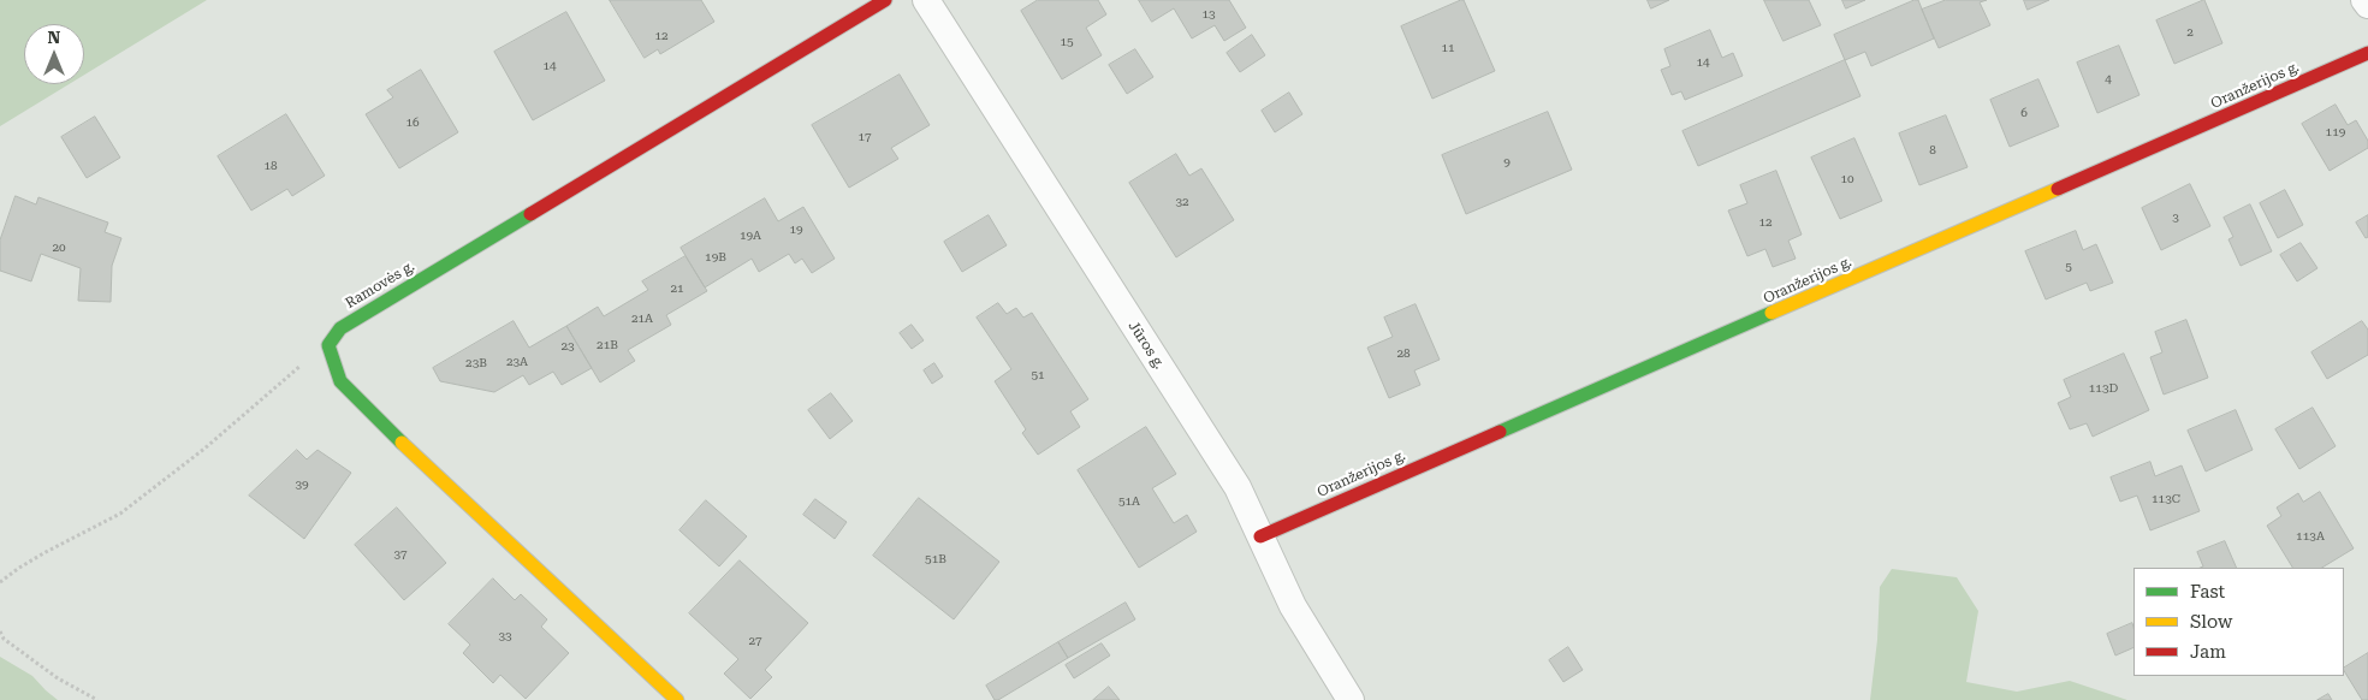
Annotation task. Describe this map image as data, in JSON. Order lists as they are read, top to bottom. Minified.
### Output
{"streets":{"street":["Oranžerijos g.","Ramovės g.","Jūros g."]},"crossings":[["Oranžerijos g.","Jūros g."]],"house_numbers":["13","2","12","15","11","14","14","4","6","16","119","17","8","9","18","10","32","3","12","19","19A","20","19B","5","21","21A","21B","23","28","23A","23B","51","113D","39","113C","51A","113A","37","51B","33","27"],"legend":["Fast","Slow","Jam"],"north":"top"}
